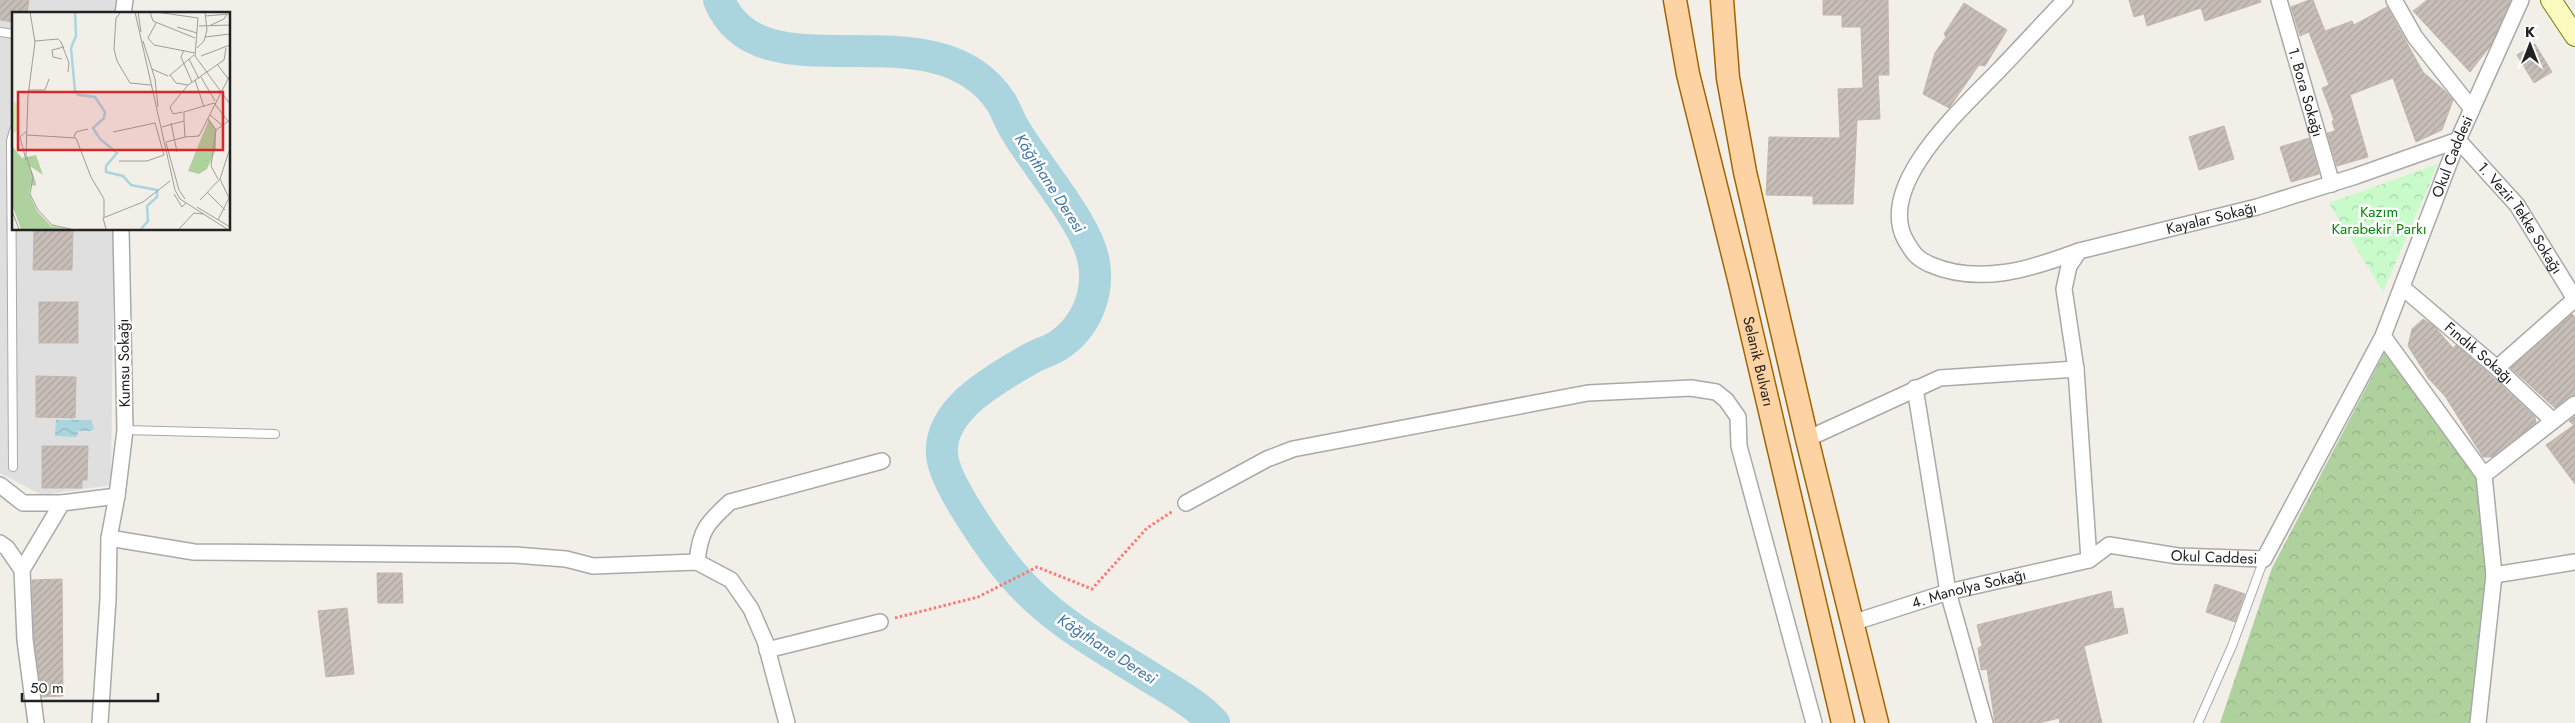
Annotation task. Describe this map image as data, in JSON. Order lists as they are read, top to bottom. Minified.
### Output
{"streets":{"main road":["Selanik Bulvarı"],"street":["1. Bora Sokağı","Okul Caddesi","Kayalar Sokağı","1. Vezir Tekke Sokağı","Fındık Sokağı","Kumsu Sokağı","4. Manolya Sokağı"]},"crossings":[["1. Bora Sokağı","Kayalar Sokağı"],["Okul Caddesi","Kayalar Sokağı"],["Okul Caddesi","1. Vezir Tekke Sokağı"],["Okul Caddesi","Fındık Sokağı"],["Okul Caddesi","4. Manolya Sokağı"],["Kayalar Sokağı","1. Vezir Tekke Sokağı"],["Selanik Bulvarı","4. Manolya Sokağı"]],"water":["Kâğıthane Deresi"],"parks":["Kazım Karabekir Parkı"],"scale_bar":"50 m","north":"top"}
